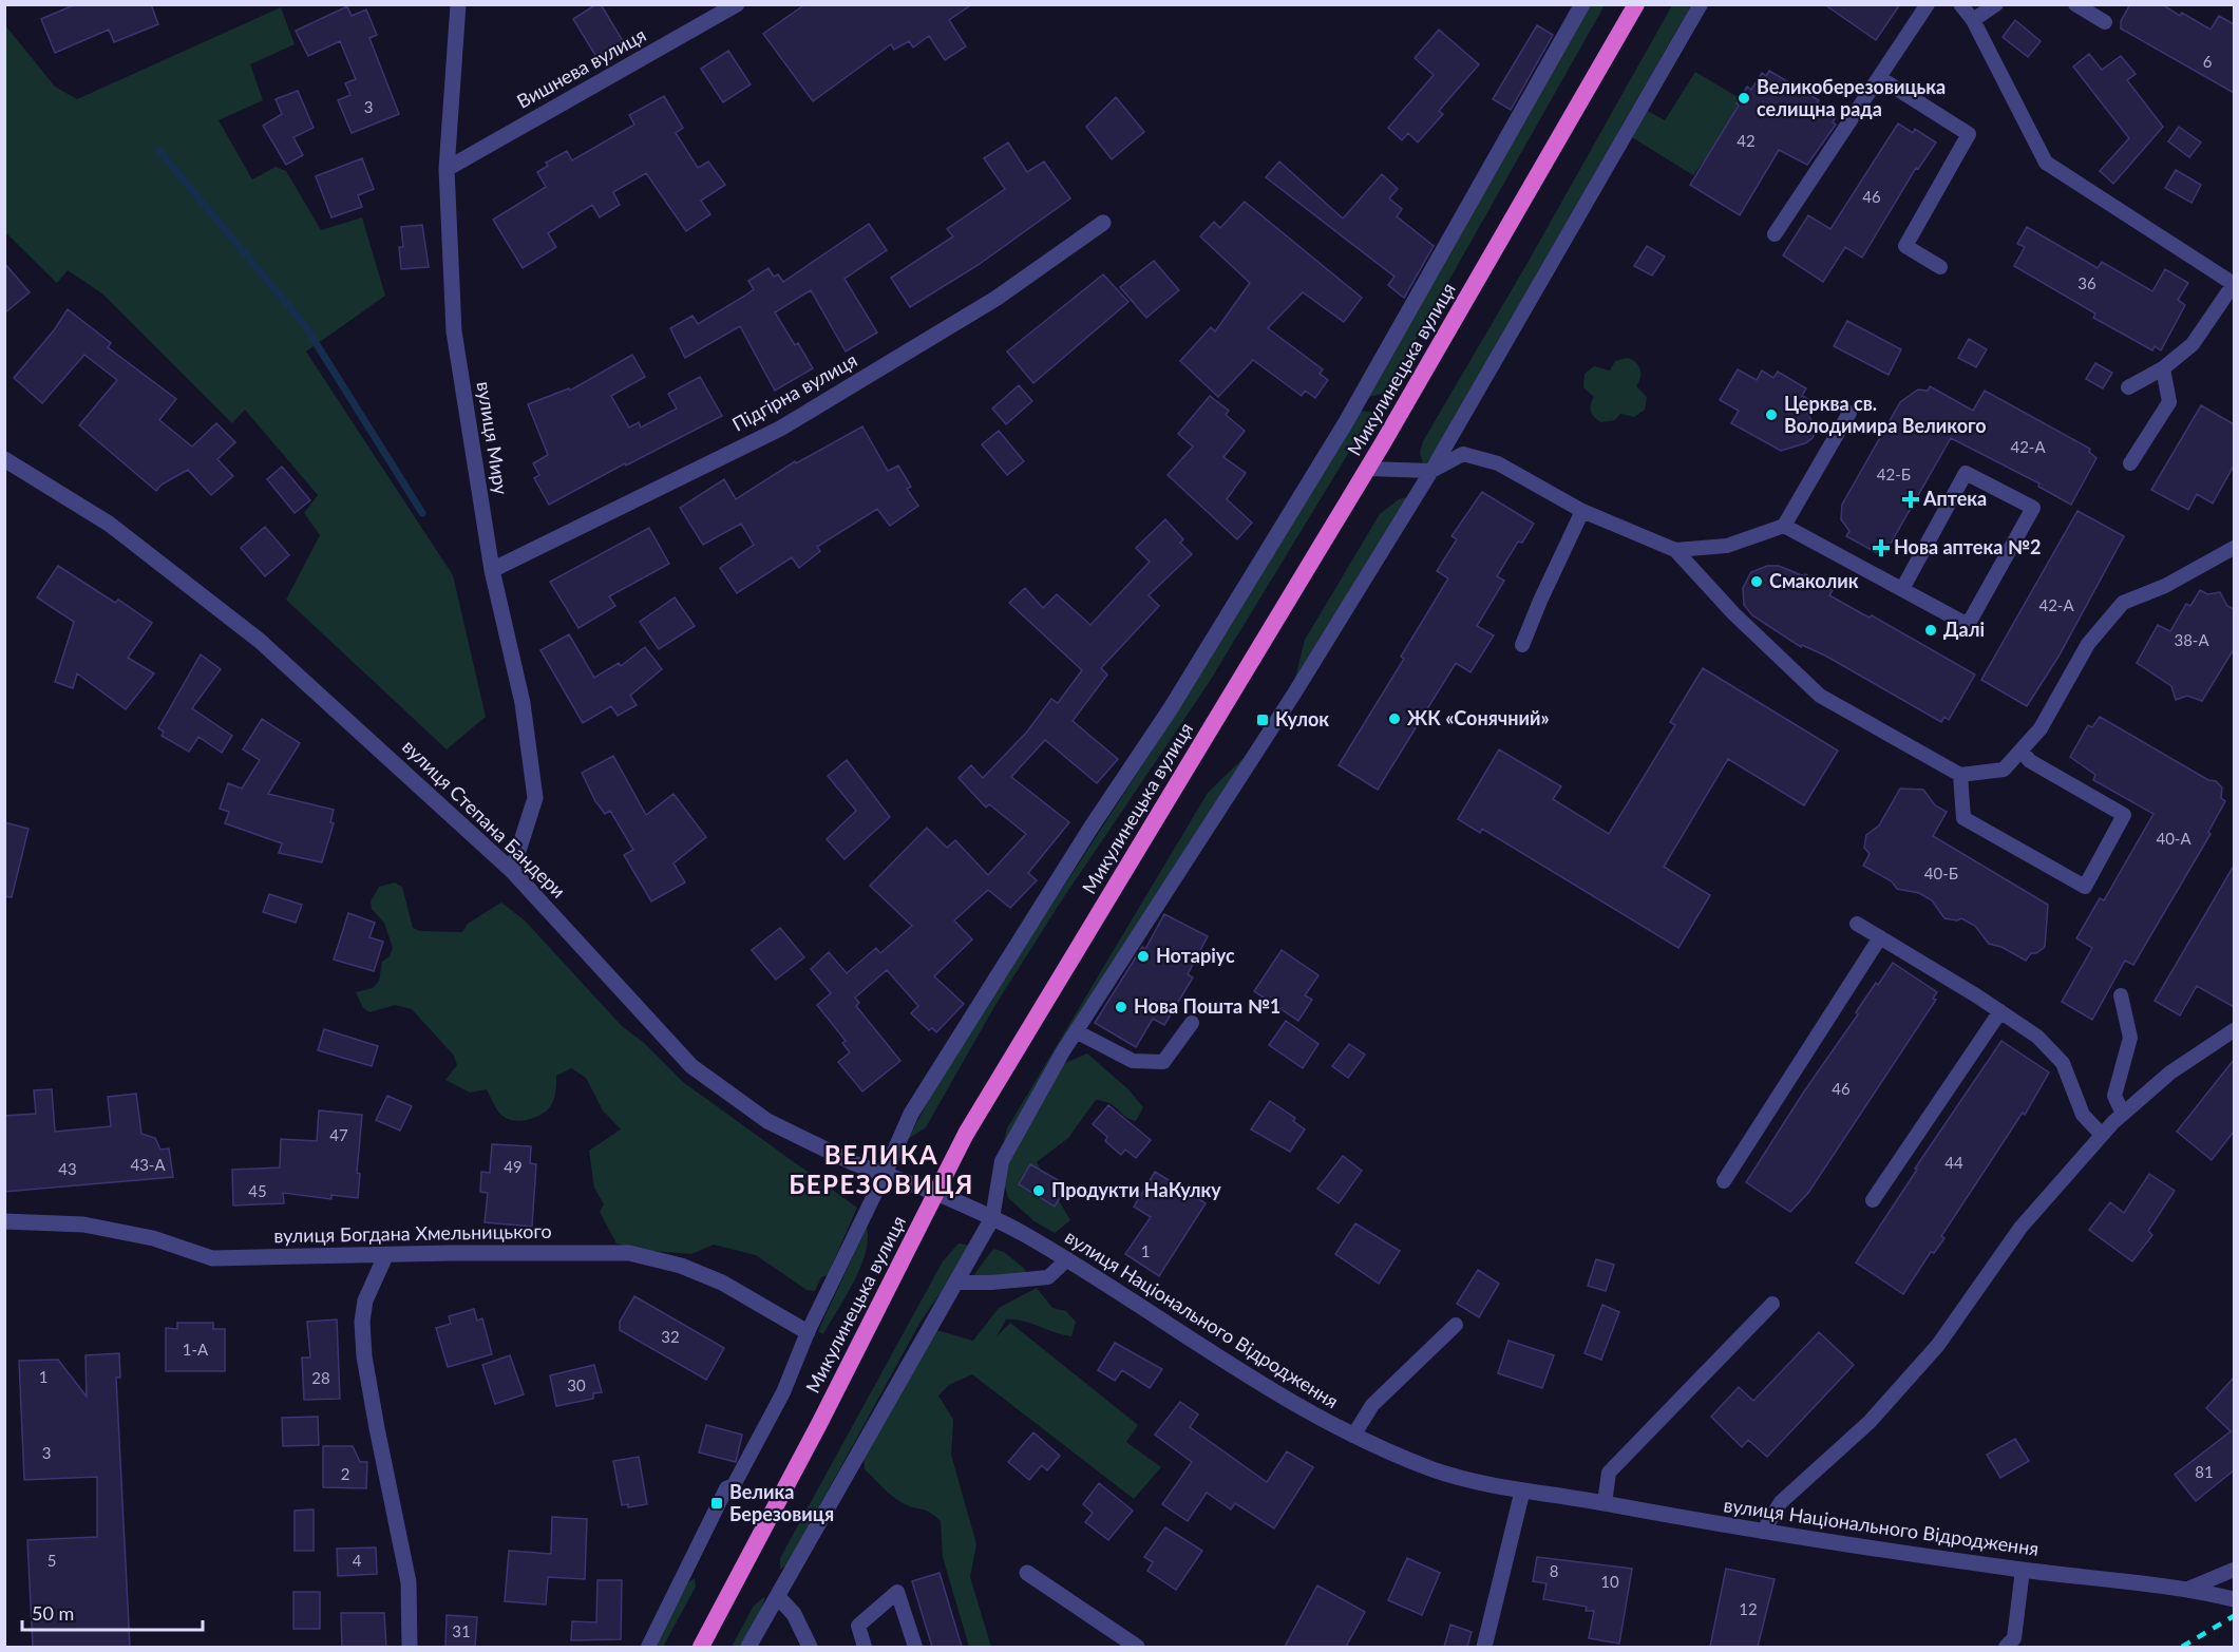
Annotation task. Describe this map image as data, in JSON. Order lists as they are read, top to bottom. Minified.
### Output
{"streets":{"highway":["Микулинецька вулиця"],"street":["Вишнева вулиця","Підгірна вулиця","вулиця Миру","вулиця Степана Бандери","вулиця Богдана Хмельницького","вулиця Національного Відродження"]},"crossings":[["Вишнева вулиця","вулиця Миру"],["Микулинецька вулиця","вулиця Степана Бандери"],["Микулинецька вулиця","вулиця Національного Відродження"],["Підгірна вулиця","вулиця Миру"],["вулиця Миру","вулиця Степана Бандери"],["вулиця Степана Бандери","вулиця Національного Відродження"]],"districts":["ВЕЛИКА БЕРЕЗОВИЦЯ"],"places":{"other":["Великоберезовицька селищна рада","Церква св. Володимира Великого","Смаколик","Далі","ЖК «Сонячний»","Нотаріус","Нова Пошта №1","Продукти НаКулку"],"health":["Аптека","Нова аптека №2"],"transit":["Кулок","Велика Березовиця"]},"house_numbers":["6","3","42","46","36","42-А","42-Б","42-А","38-А","40-А","40-Б","46","47","44","43-А","49","43","45","1","32","1-А","1","28","30","3","81","2","5","4","8","10","12","31"],"scale_bar":"50 m"}
